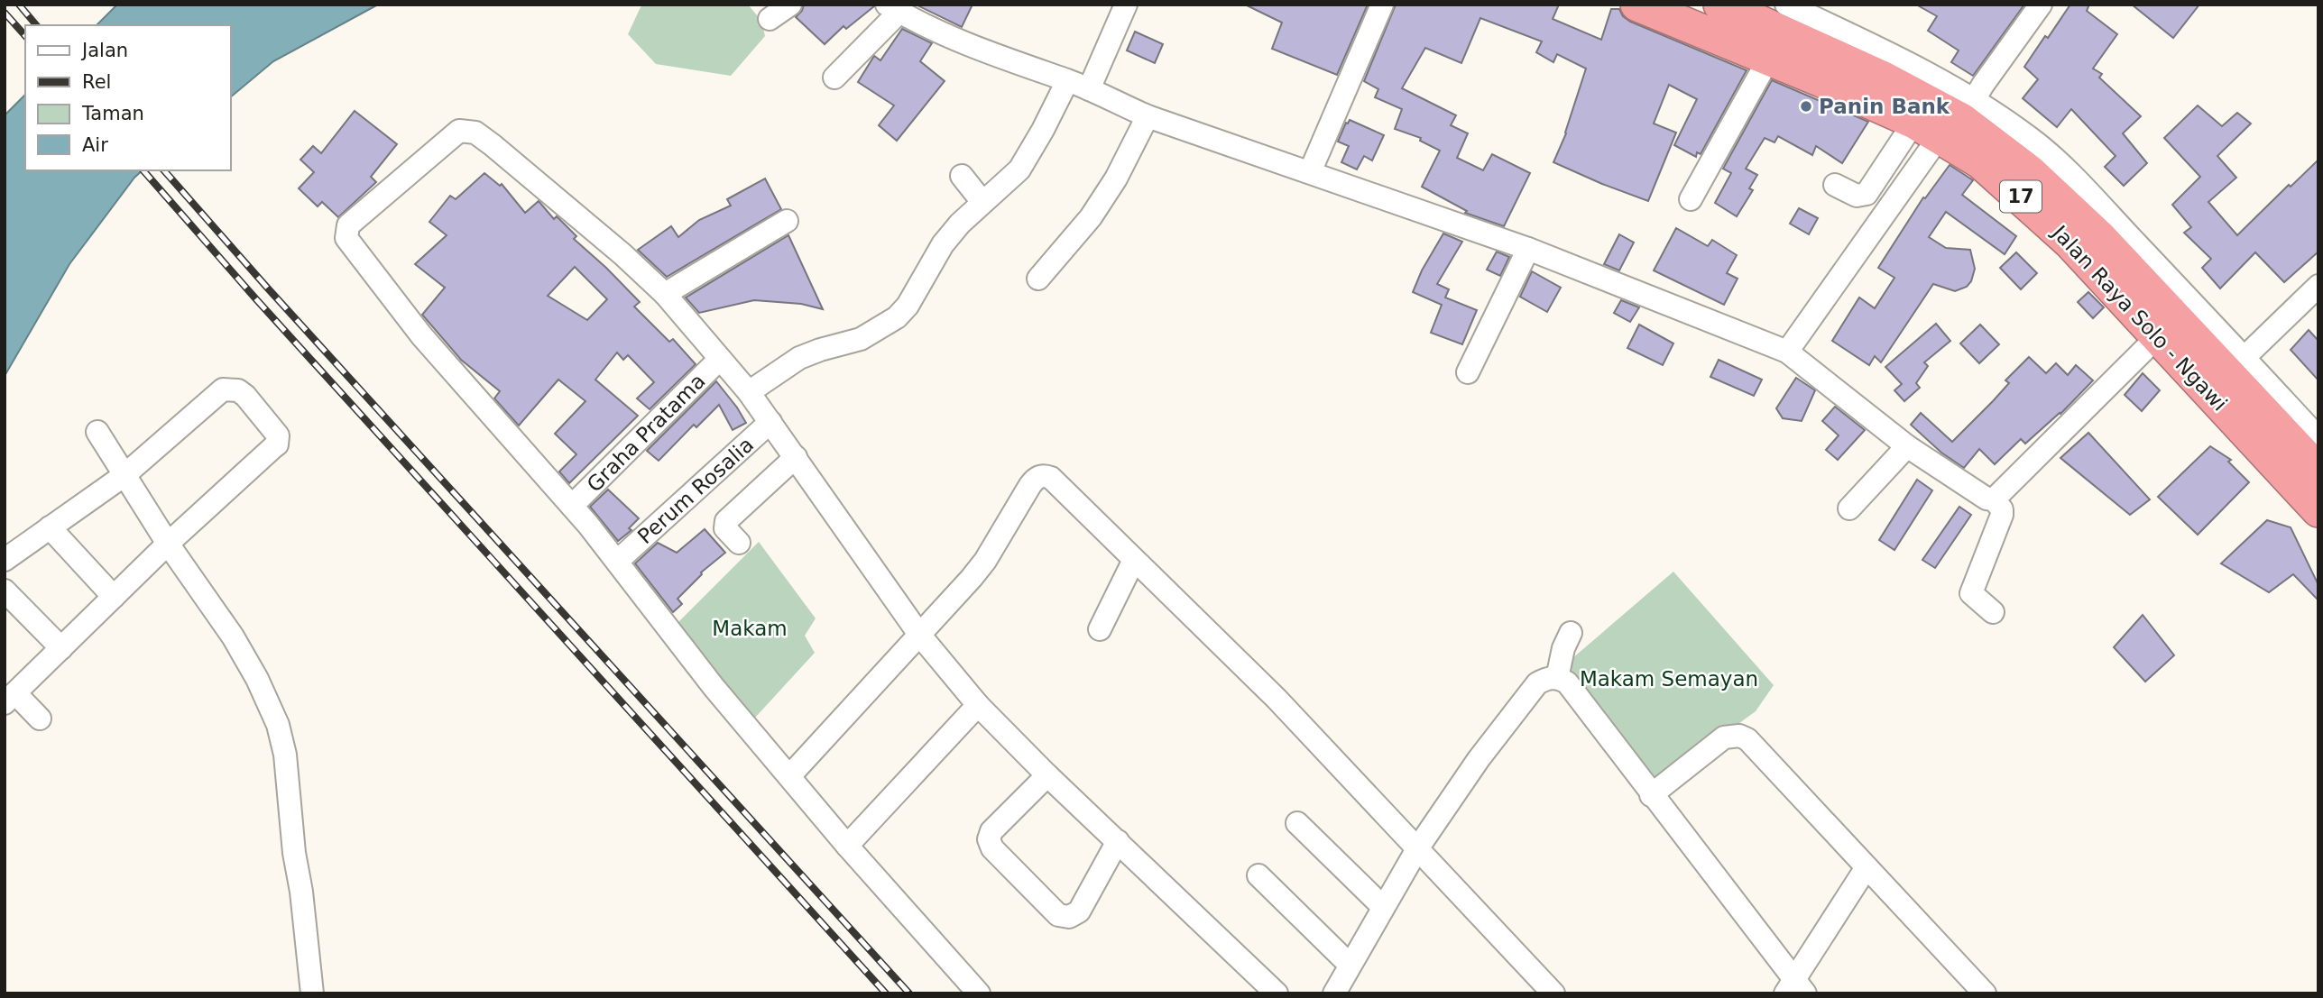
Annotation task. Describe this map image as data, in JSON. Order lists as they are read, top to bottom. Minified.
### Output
{"streets":{"highway":["17","Jalan Raya Solo - Ngawi"],"street":["Graha Pratama","Perum Rosalia"]},"parks":["Makam","Makam Semayan"],"places":["Panin Bank"],"legend":["Jalan","Rel","Taman","Air"]}
